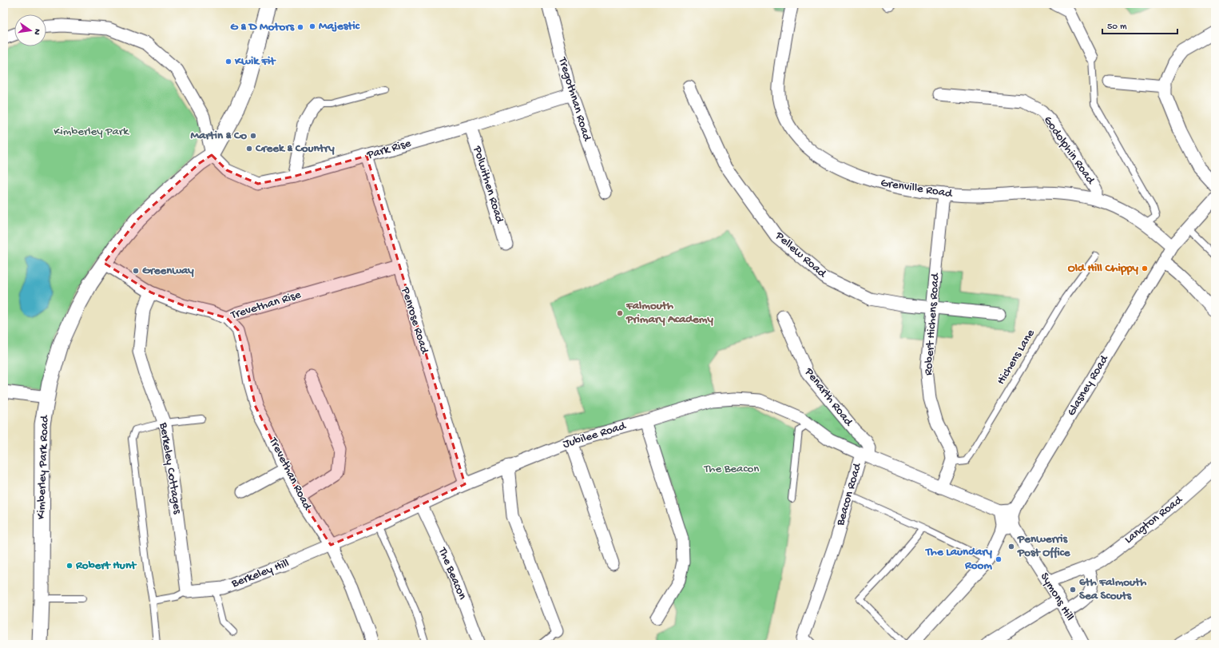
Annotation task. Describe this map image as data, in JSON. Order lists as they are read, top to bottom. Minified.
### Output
{"streets":{"street":["Tregothnan Road","Park Rise","Godolphin Road","Polwithen Road","Grenville Road","Pellew Road","Trevethan Rise","Penrose Road","Robert Hichens Road","Glasney Road","Penarth Road","Jubilee Road","Kimberley Park Road","Berkeley Cottages","Trevethan Road","Beacon Road","Langton Road","Berkeley Hill","The Beacon","Symons Hill"],"lane":["Hichens Lane"]},"crossings":[["Tregothnan Road","Park Rise"],["Park Rise","Polwithen Road"],["Park Rise","Penrose Road"],["Park Rise","Kimberley Park Road"],["Godolphin Road","Grenville Road"],["Grenville Road","Robert Hichens Road"],["Grenville Road","Glasney Road"],["Pellew Road","Robert Hichens Road"],["Trevethan Rise","Penrose Road"],["Trevethan Rise","Kimberley Park Road"],["Trevethan Rise","Berkeley Cottages"],["Trevethan Rise","Trevethan Road"],["Penrose Road","Jubilee Road"],["Robert Hichens Road","Hichens Lane"],["Glasney Road","Symons Hill"],["Penarth Road","Jubilee Road"],["Penarth Road","Beacon Road"],["Jubilee Road","Trevethan Road"],["Jubilee Road","Beacon Road"],["Jubilee Road","Berkeley Hill"],["Jubilee Road","The Beacon"],["Berkeley Cottages","Berkeley Hill"],["Trevethan Road","Berkeley Hill"],["Langton Road","Symons Hill"]],"parks":["Kimberley Park","The Beacon"],"places":["Majestic","G & D Motors","Kwik Fit","Martin & Co","Creek & Country","Old Hill Chippy","Greenway","Falmouth Primary Academy","Penwerris Post Office","The Laundary Room","Robert Hunt","6th Falmouth Sea Scouts"],"scale_bar":"50 m","north":"right"}
